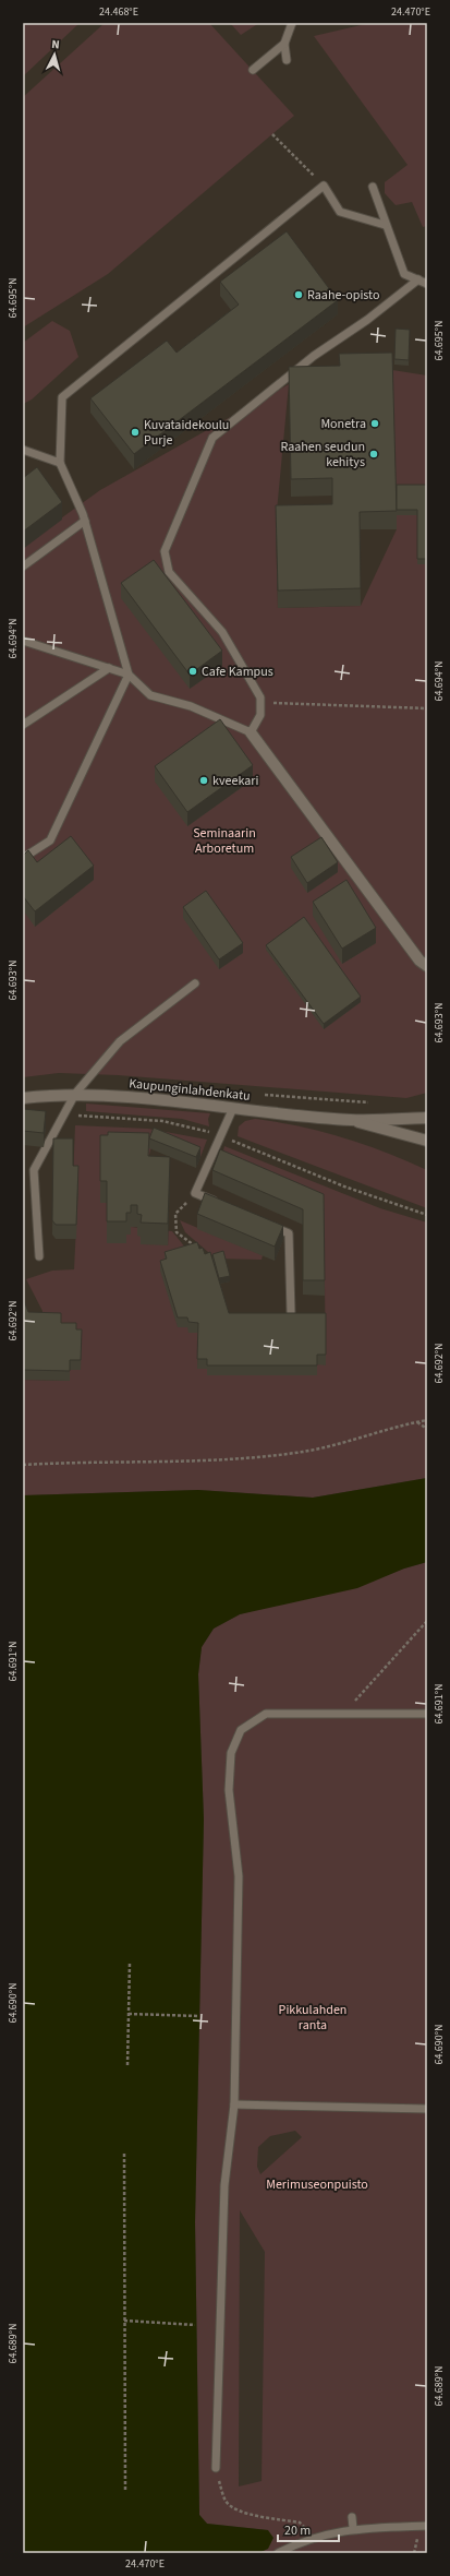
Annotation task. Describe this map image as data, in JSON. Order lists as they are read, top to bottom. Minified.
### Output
{"streets":{"street":["Kaupunginlahdenkatu"]},"parks":["Seminaarin Arboretum","Pikkulahden ranta","Merimuseonpuisto"],"places":["Raahe-opisto","Monetra","Kuvataidekoulu Purje","Raahen seudun kehitys","Cafe Kampus","kveekari"],"scale_bar":"20 m","north":"top","coordinates":["24.468°E","24.470°E","64.695°N","64.694°N","64.693°N","64.692°N","64.691°N","64.690°N","64.689°N"]}
